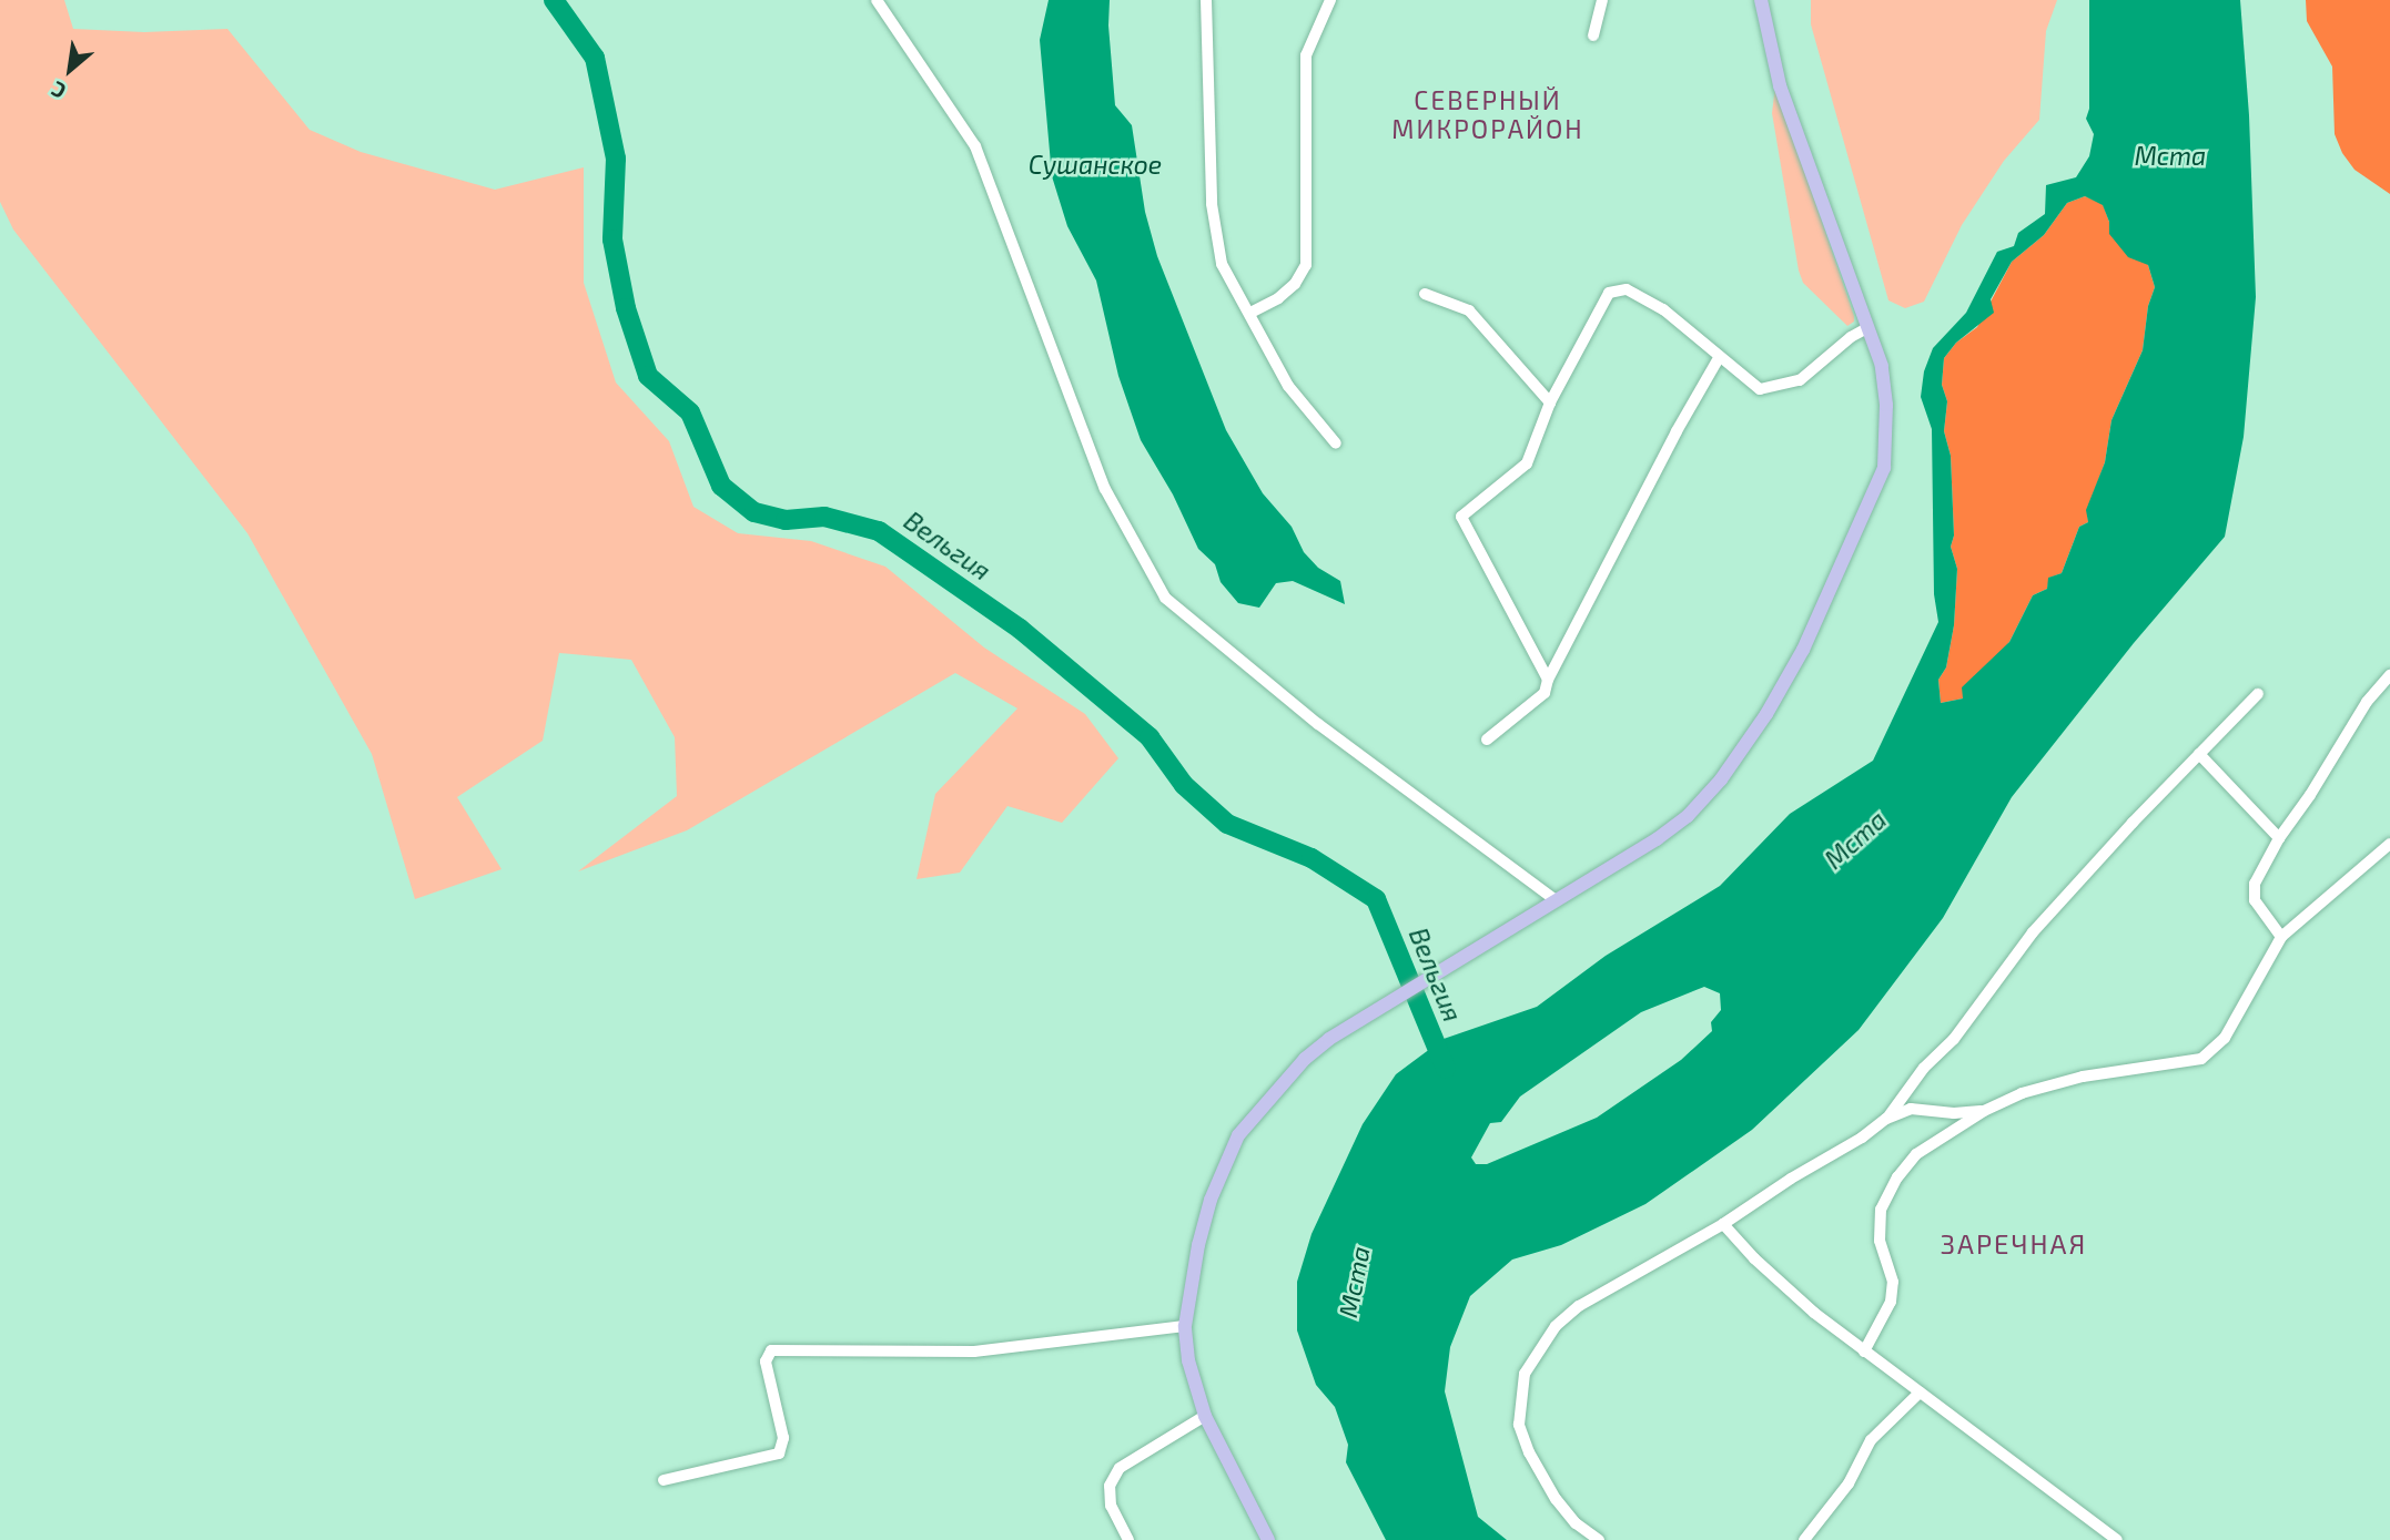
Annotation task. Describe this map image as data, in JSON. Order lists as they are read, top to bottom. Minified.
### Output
{"districts":["СЕВЕРНЫЙ МИКРОРАЙОН","ЗАРЕЧНАЯ"],"water":["Мста","Сушанское","Вельгия"],"north":"bottom left"}
